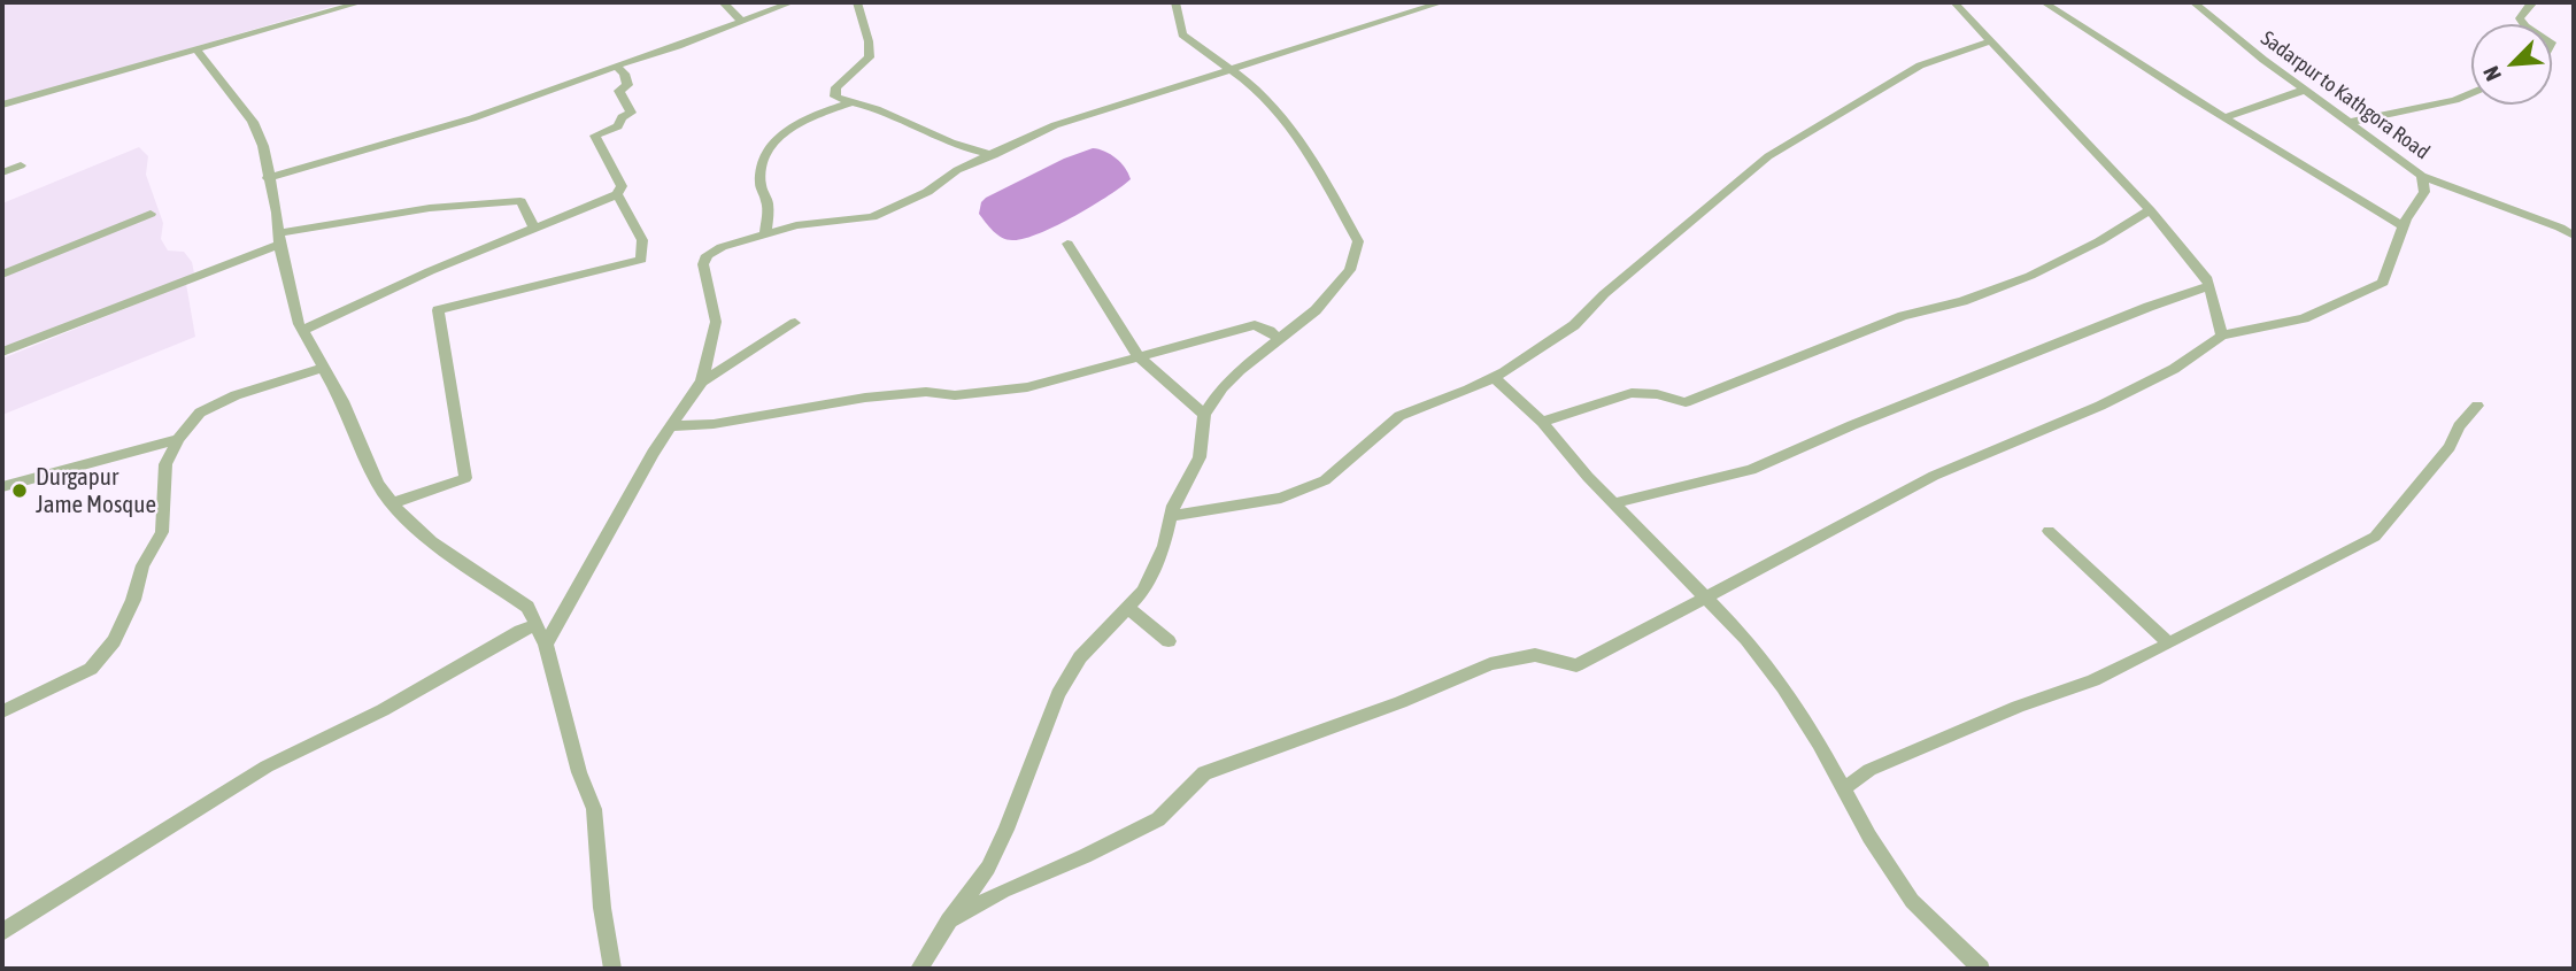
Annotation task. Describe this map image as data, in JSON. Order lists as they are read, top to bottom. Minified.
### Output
{"streets":{"street":["Sadarpur to Kathgora Road"]},"places":["Durgapur Jame Mosque"],"north":"bottom left"}
